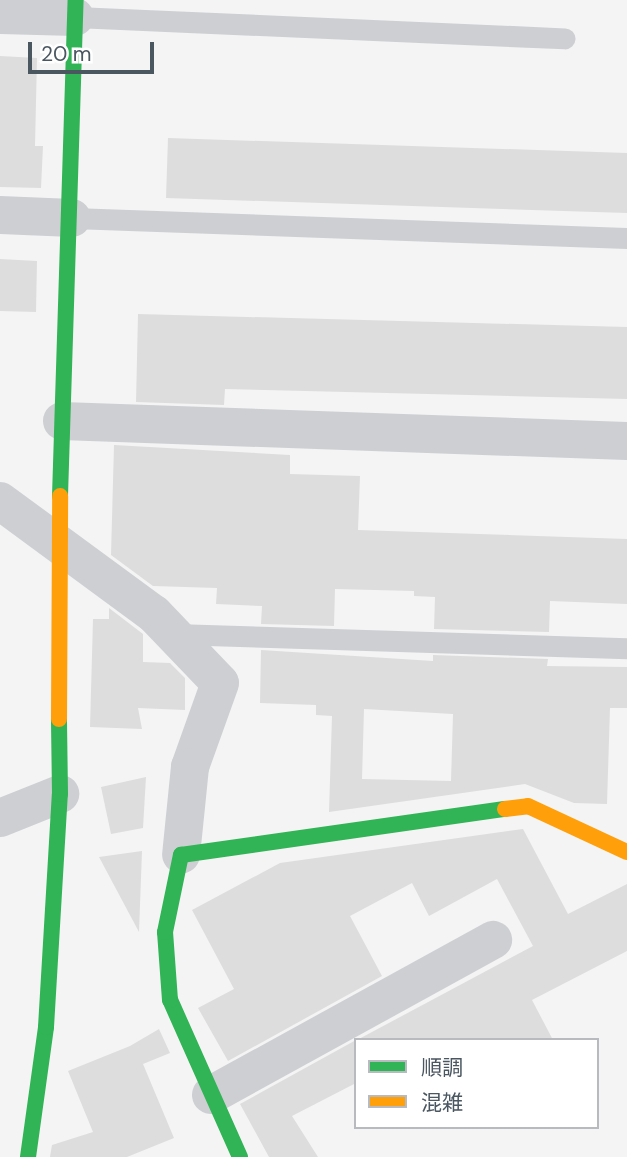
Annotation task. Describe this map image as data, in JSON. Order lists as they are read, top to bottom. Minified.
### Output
{"legend":["順調","混雑"],"scale_bar":"20 m"}
